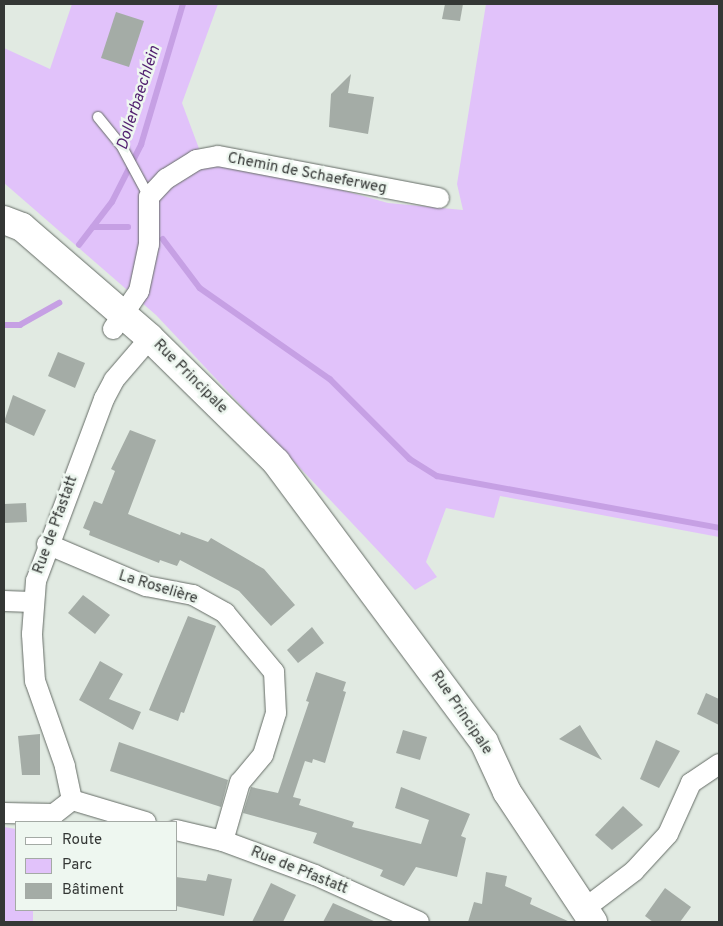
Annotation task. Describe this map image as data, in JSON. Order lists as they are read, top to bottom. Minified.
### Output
{"streets":{"main road":["Rue Principale"],"street":["Chemin de Schaeferweg","Rue de Pfastatt","La Roselière"]},"crossings":[["Rue Principale","Rue de Pfastatt"],["Rue de Pfastatt","La Roselière"]],"water":["Dollerbaechlein"],"legend":["Route","Parc","Bâtiment"]}
